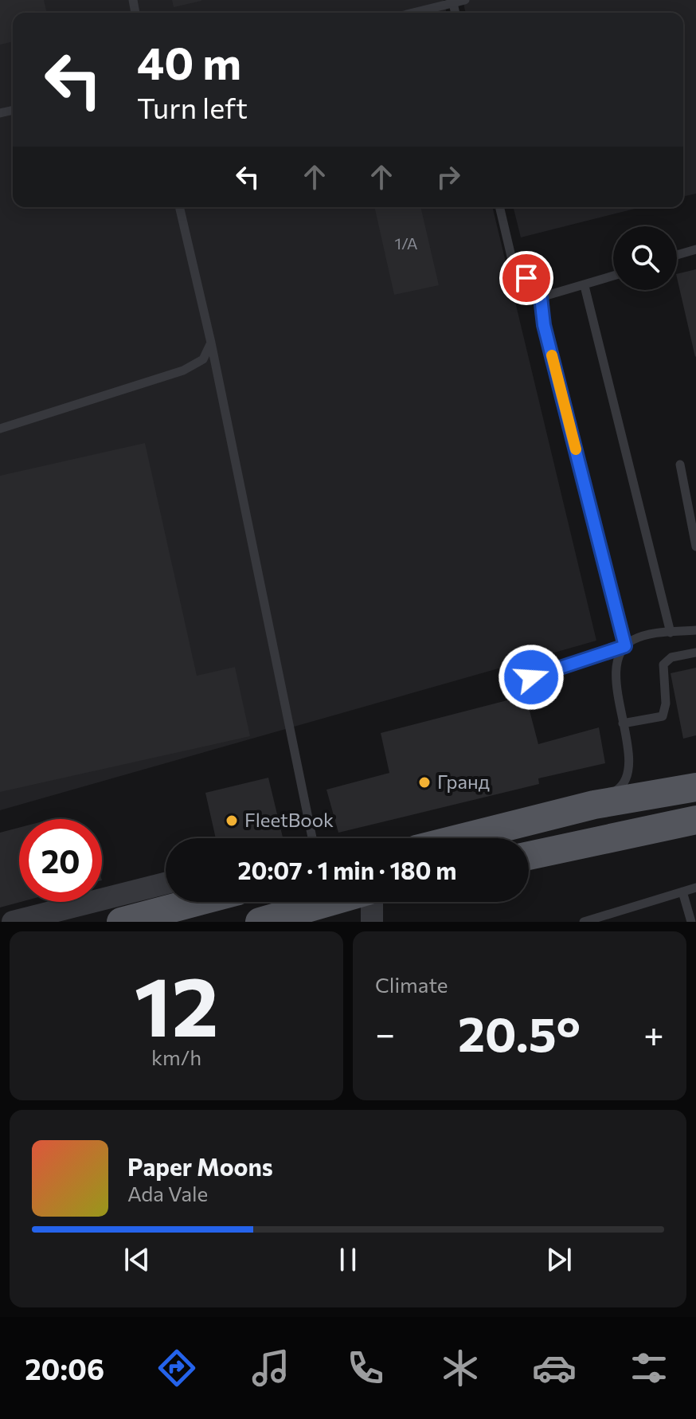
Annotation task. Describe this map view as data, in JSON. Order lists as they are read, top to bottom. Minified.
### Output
{"places":["Гранд","FleetBook"],"house_numbers":["1/А"],"page":{"turn":["40 m","Turn left"],"limit":"20","trip":"20:07 · 1 min · 180 m","tile":[["12","km/h"],"Climate"],"heat":["−","20.5°","+"],"song":["Paper Moons","Ada Vale"],"tabs":"20:06"}}
